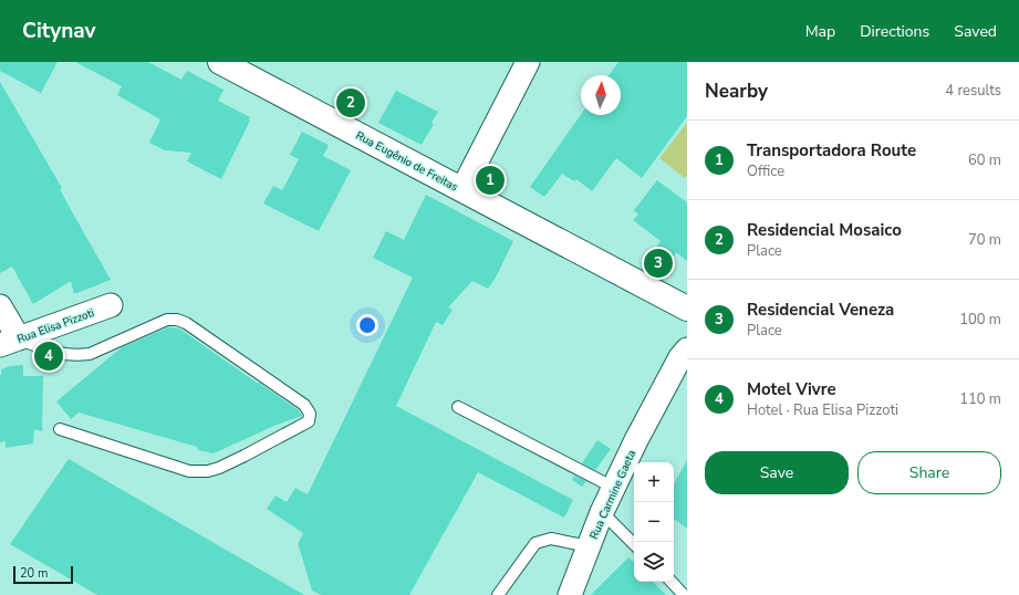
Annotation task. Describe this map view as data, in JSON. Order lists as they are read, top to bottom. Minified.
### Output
{"streets":{"street":["Rua Eugênio de Freitas","Rua Elisa Pizzoti","Rua Carmine Gaeta"]},"scale_bar":"20 m","north":"top","page":{"header":"Citynav","nav":["Map","Directions","Saved"],"heading":["Nearby","4 results"],"pins":["2","1","3","4"],"list":[{"mark":"1","name":"Transportadora Route","note":"Office","value":"60 m"},{"mark":"2","name":"Residencial Mosaico","note":"Place","value":"70 m"},{"mark":"3","name":"Residencial Veneza","note":"Place","value":"100 m"},{"mark":"4","name":"Motel Vivre","note":"Hotel · Rua Elisa Pizzoti","value":"110 m"}],"buttons":["Save","Share"],"map_buttons":["+","−"],"scale":"20 m"}}
